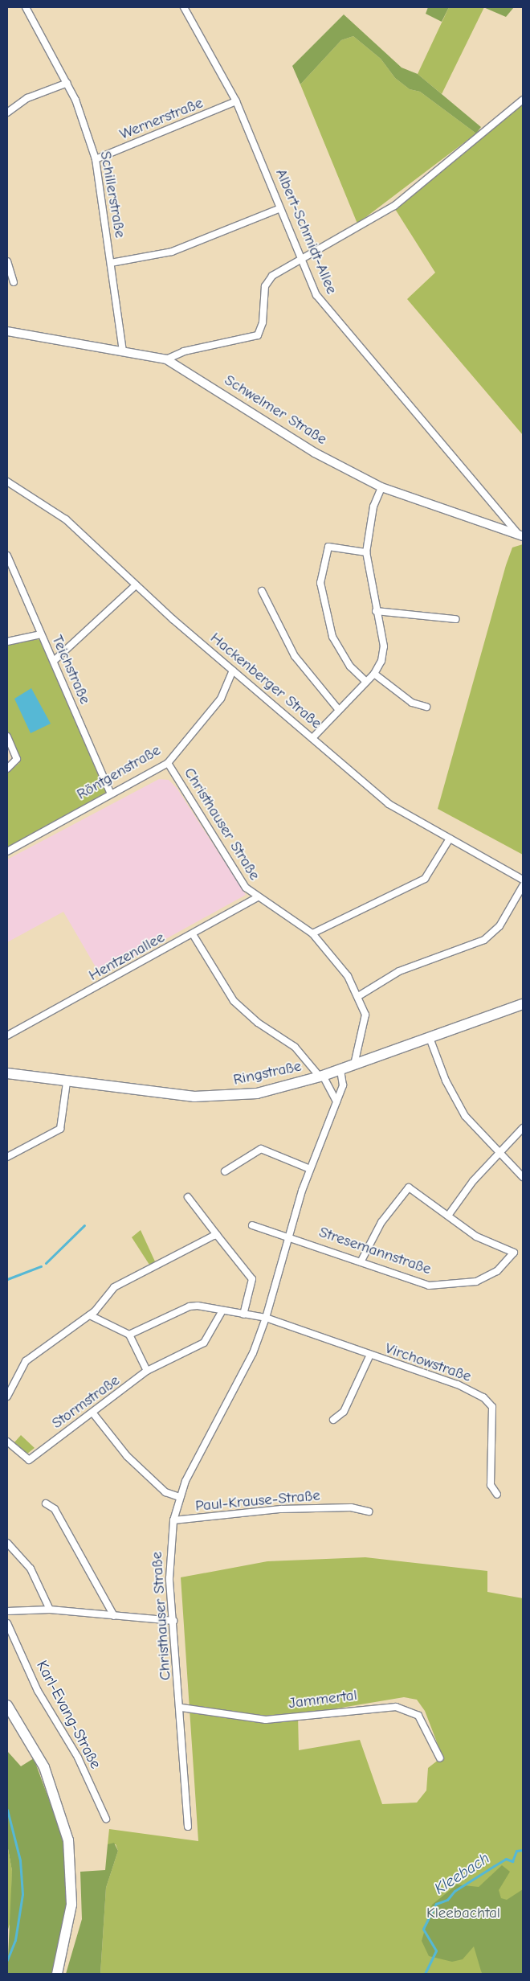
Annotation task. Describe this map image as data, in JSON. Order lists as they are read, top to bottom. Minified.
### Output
{"streets":{"main road":["Ringstraße"],"street":["Wernerstraße","Schillerstraße","Albert-Schmidt-Allee","Schwelmer Straße","Teichstraße","Hackenberger Straße","Röntgenstraße","Christhauser Straße","Hentzenallee","Stresemannstraße","Virchowstraße","Stormstraße","Paul-Krause-Straße","Jammertal","Karl-Evang-Straße"]},"crossings":[["Wernerstraße","Schillerstraße"],["Wernerstraße","Albert-Schmidt-Allee"],["Schillerstraße","Schwelmer Straße"],["Albert-Schmidt-Allee","Schwelmer Straße"],["Teichstraße","Röntgenstraße"],["Hackenberger Straße","Röntgenstraße"],["Röntgenstraße","Christhauser Straße"],["Christhauser Straße","Hentzenallee"],["Christhauser Straße","Ringstraße"],["Christhauser Straße","Stresemannstraße"],["Christhauser Straße","Virchowstraße"],["Christhauser Straße","Paul-Krause-Straße"],["Christhauser Straße","Jammertal"]],"water":["Kleebach"],"parks":["Kleebachtal"]}
